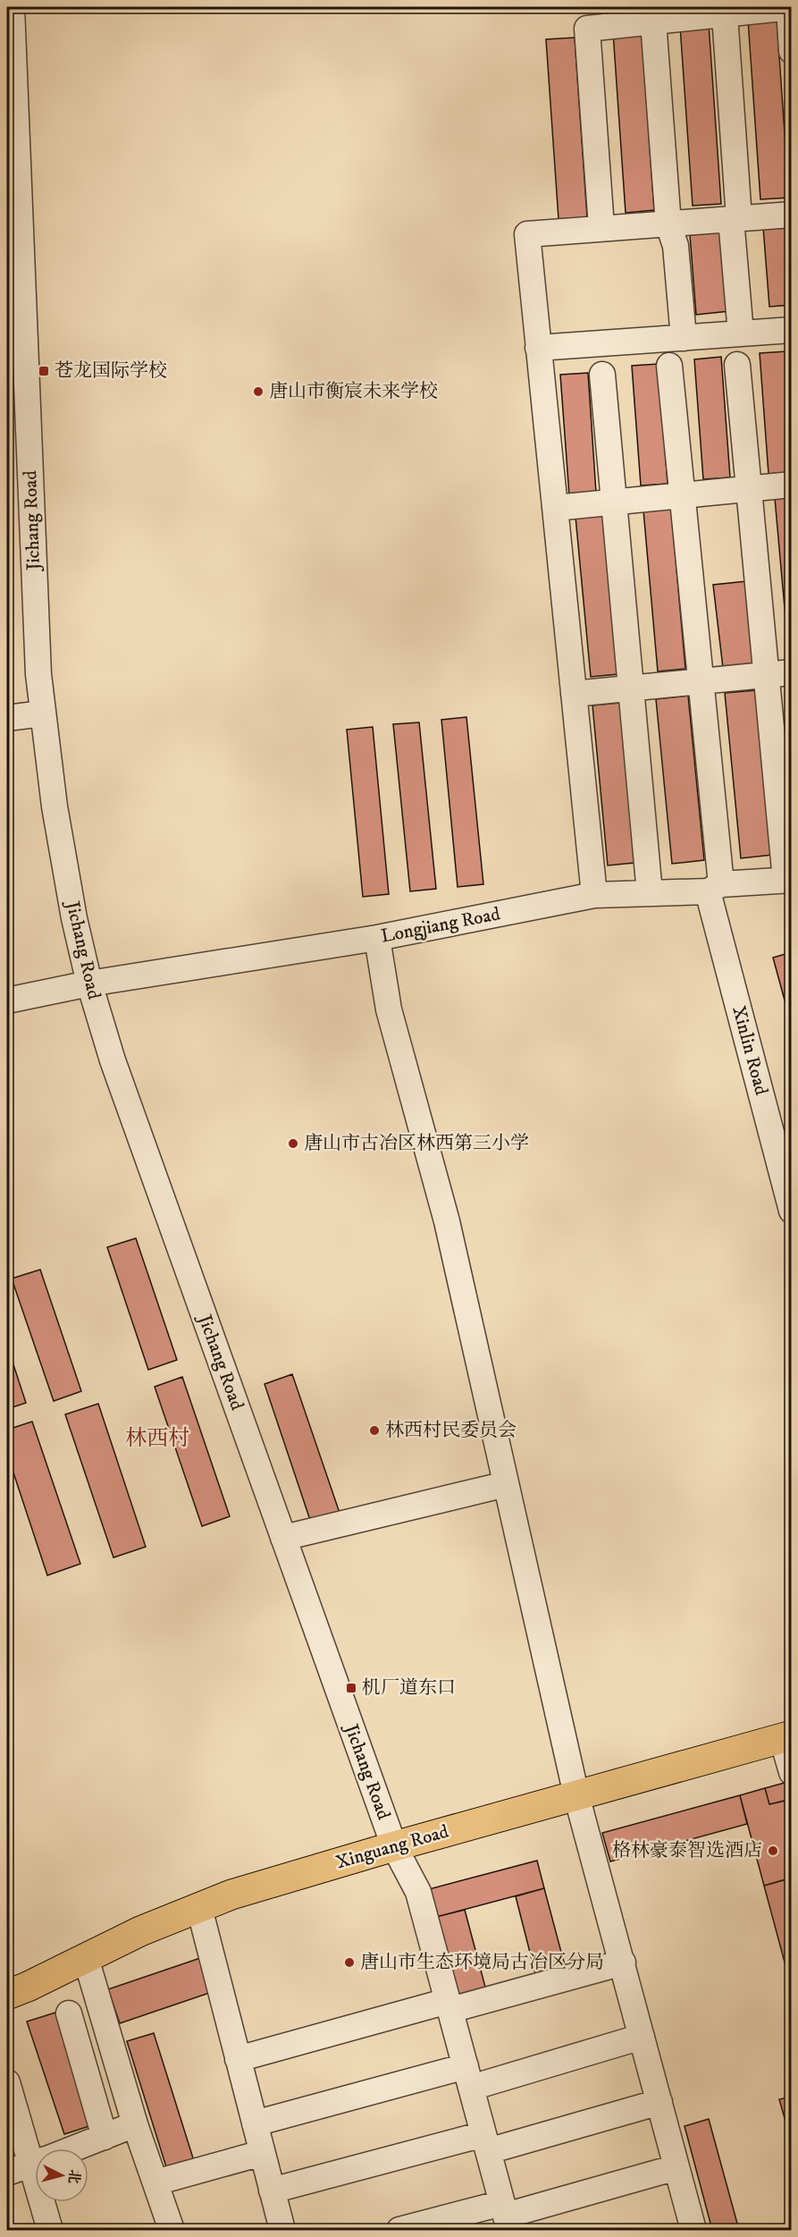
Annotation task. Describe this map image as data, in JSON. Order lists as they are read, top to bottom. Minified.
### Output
{"streets":{"main road":["Xinguang Road"],"street":["Jichang Road","Longjiang Road","Xinlin Road"]},"crossings":[["Jichang Road","Longjiang Road"],["Jichang Road","Xinguang Road"],["Longjiang Road","Xinlin Road"]],"districts":["林西村"],"places":{"transit":["苍龙国际学校","机厂道东口"],"other":["唐山市衡宸未来学校","唐山市古冶区林西第三小学","林西村民委员会","格林豪泰智选酒店","唐山市生态环境局古冶区分局"]},"north":"right"}
